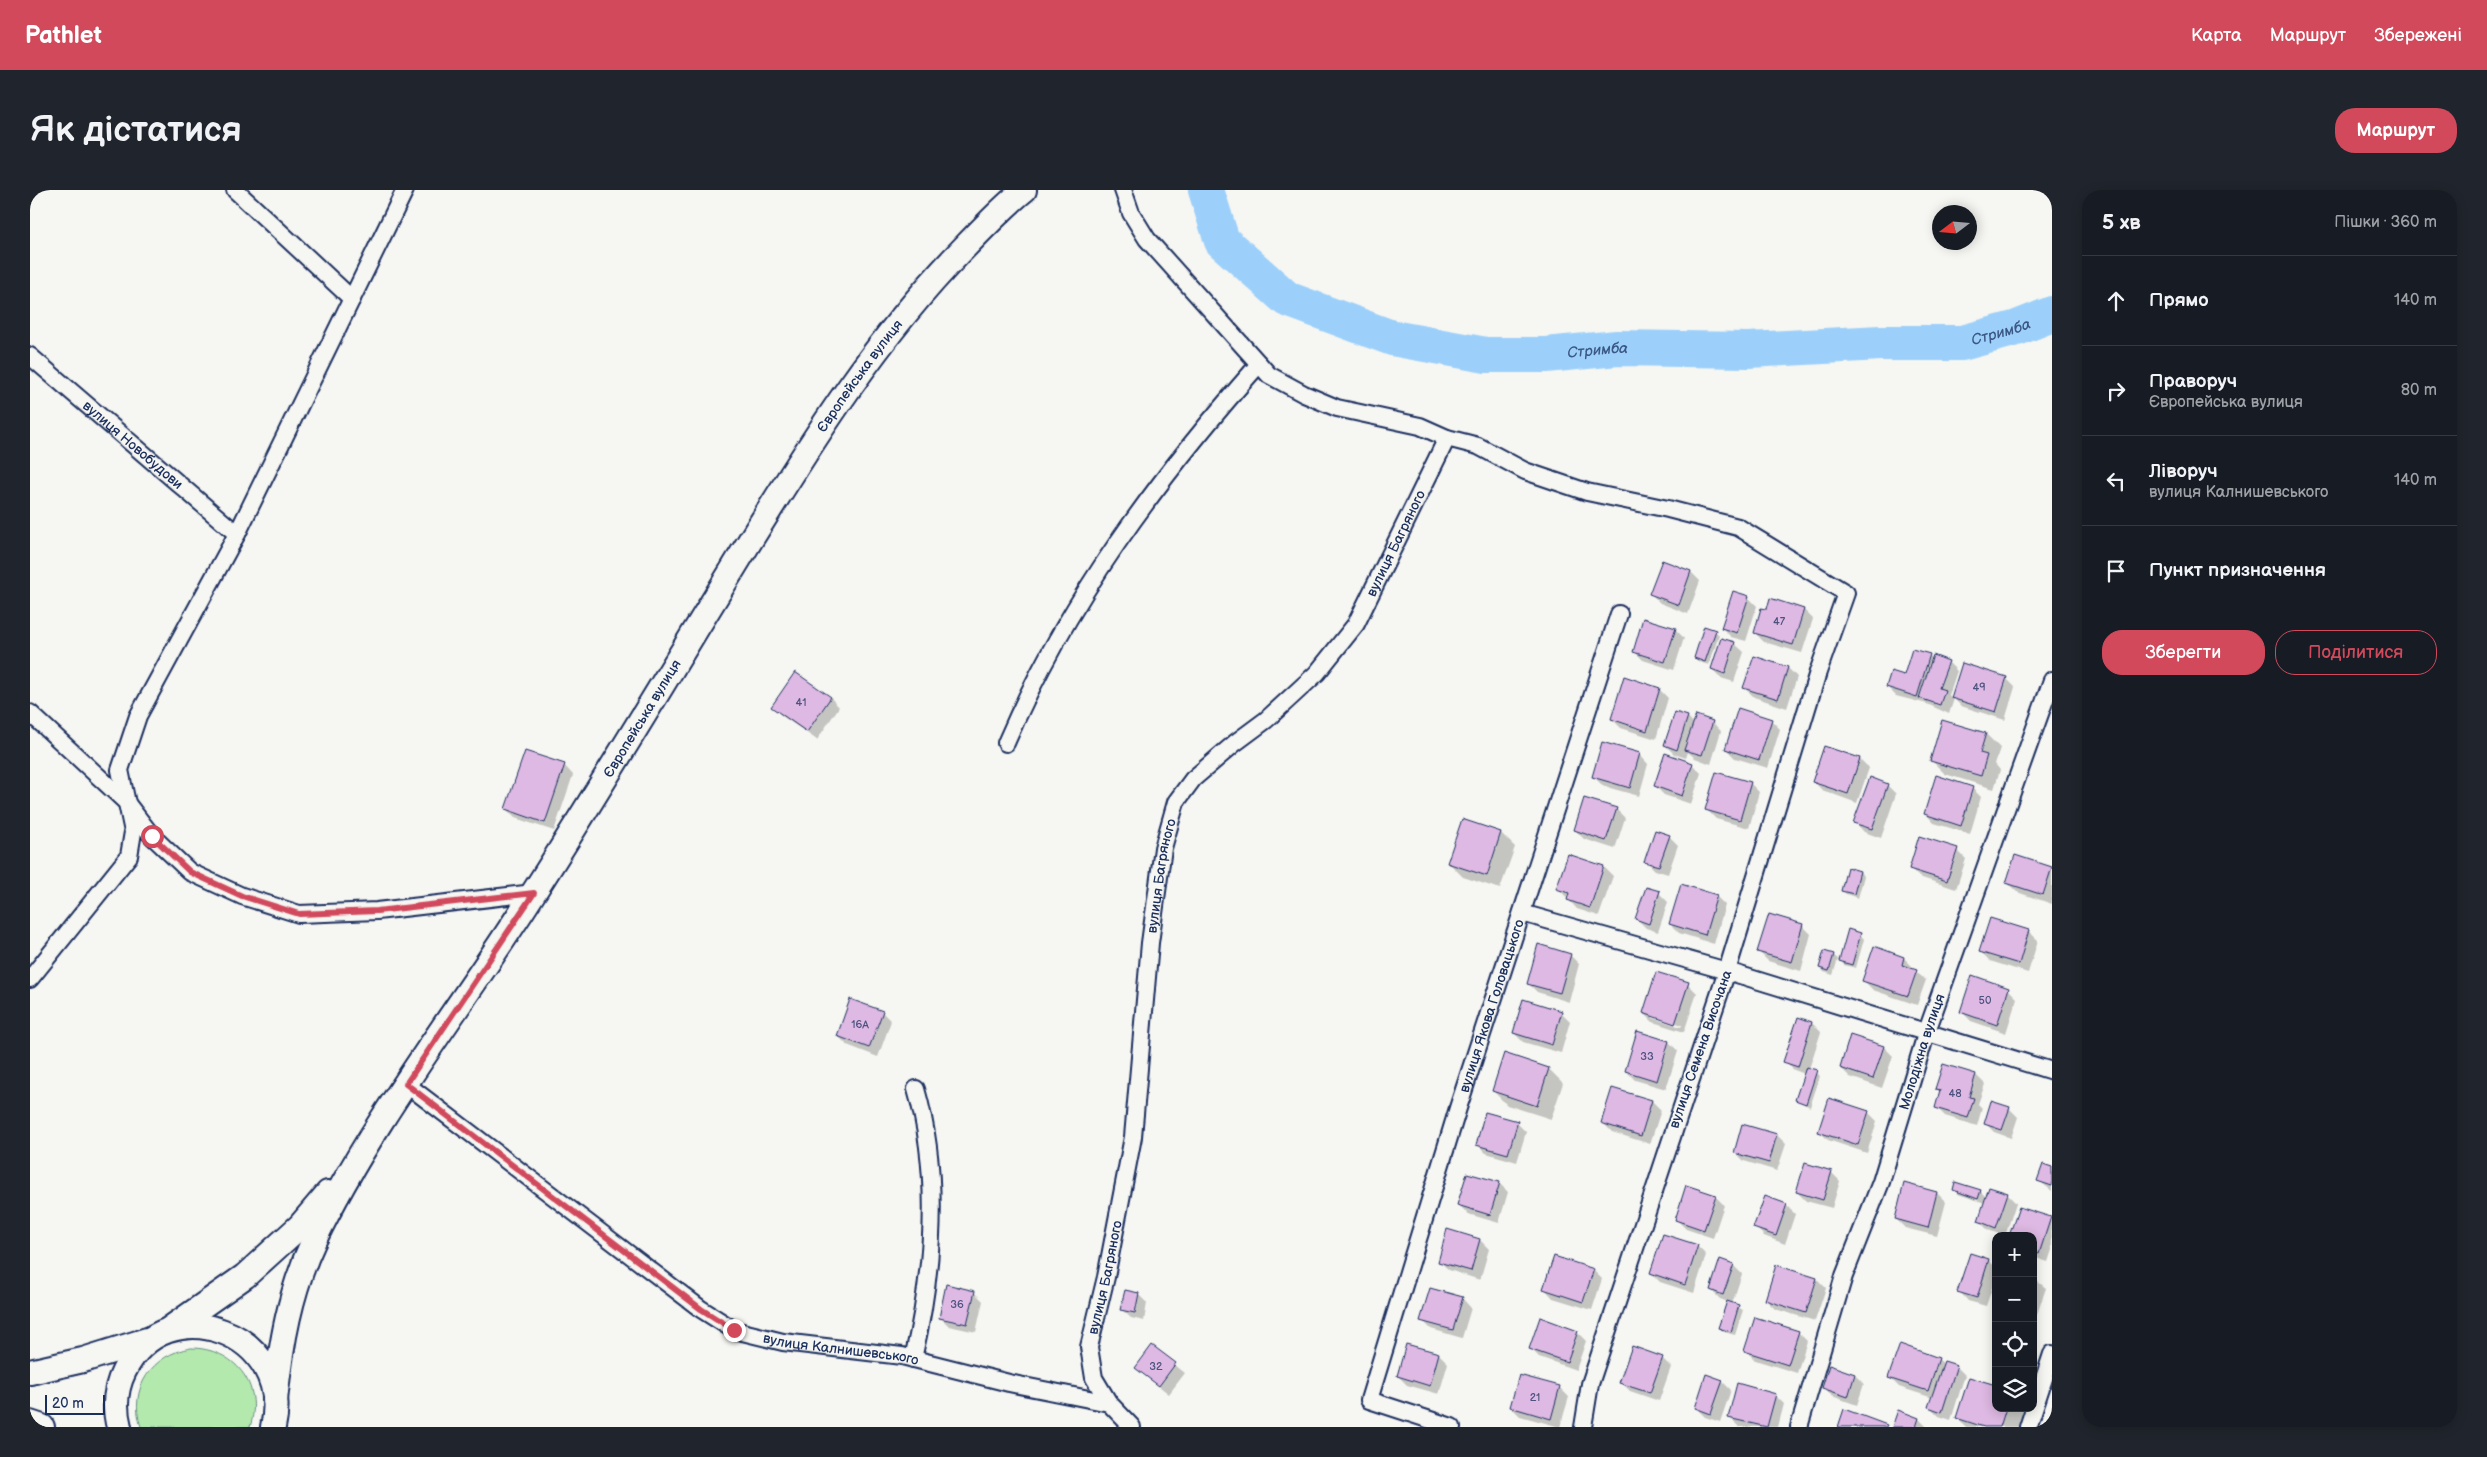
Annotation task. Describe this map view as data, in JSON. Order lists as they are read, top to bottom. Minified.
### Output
{"streets":{"main road":["Європейська вулиця"],"street":["вулиця Новобудови","вулиця Багряного","вулиця Якова Головацького","вулиця Семена Височана","Молодіжна вулиця","вулиця Калнишевського"]},"crossings":[["Європейська вулиця","вулиця Калнишевського"],["вулиця Багряного","вулиця Семена Височана"],["вулиця Багряного","вулиця Калнишевського"]],"water":["Стримба"],"house_numbers":["47","49","41","50","16А","33","48","36","32","21"],"scale_bar":"20 m","north":"left","page":{"header":"Pathlet","nav":["Карта","Маршрут","Збережені"],"buttons":["Маршрут",["Зберегти","Поділитися"]],"title":"Як дістатися","heading":["5 хв","Пішки · 360 m"],"list":[["Прямо","140 m"],["Праворуч","Європейська вулиця","80 m"],["Ліворуч","вулиця Калнишевського","140 m"],"Пункт призначення"],"map_buttons":["+","−"],"scale":"20 m"}}
